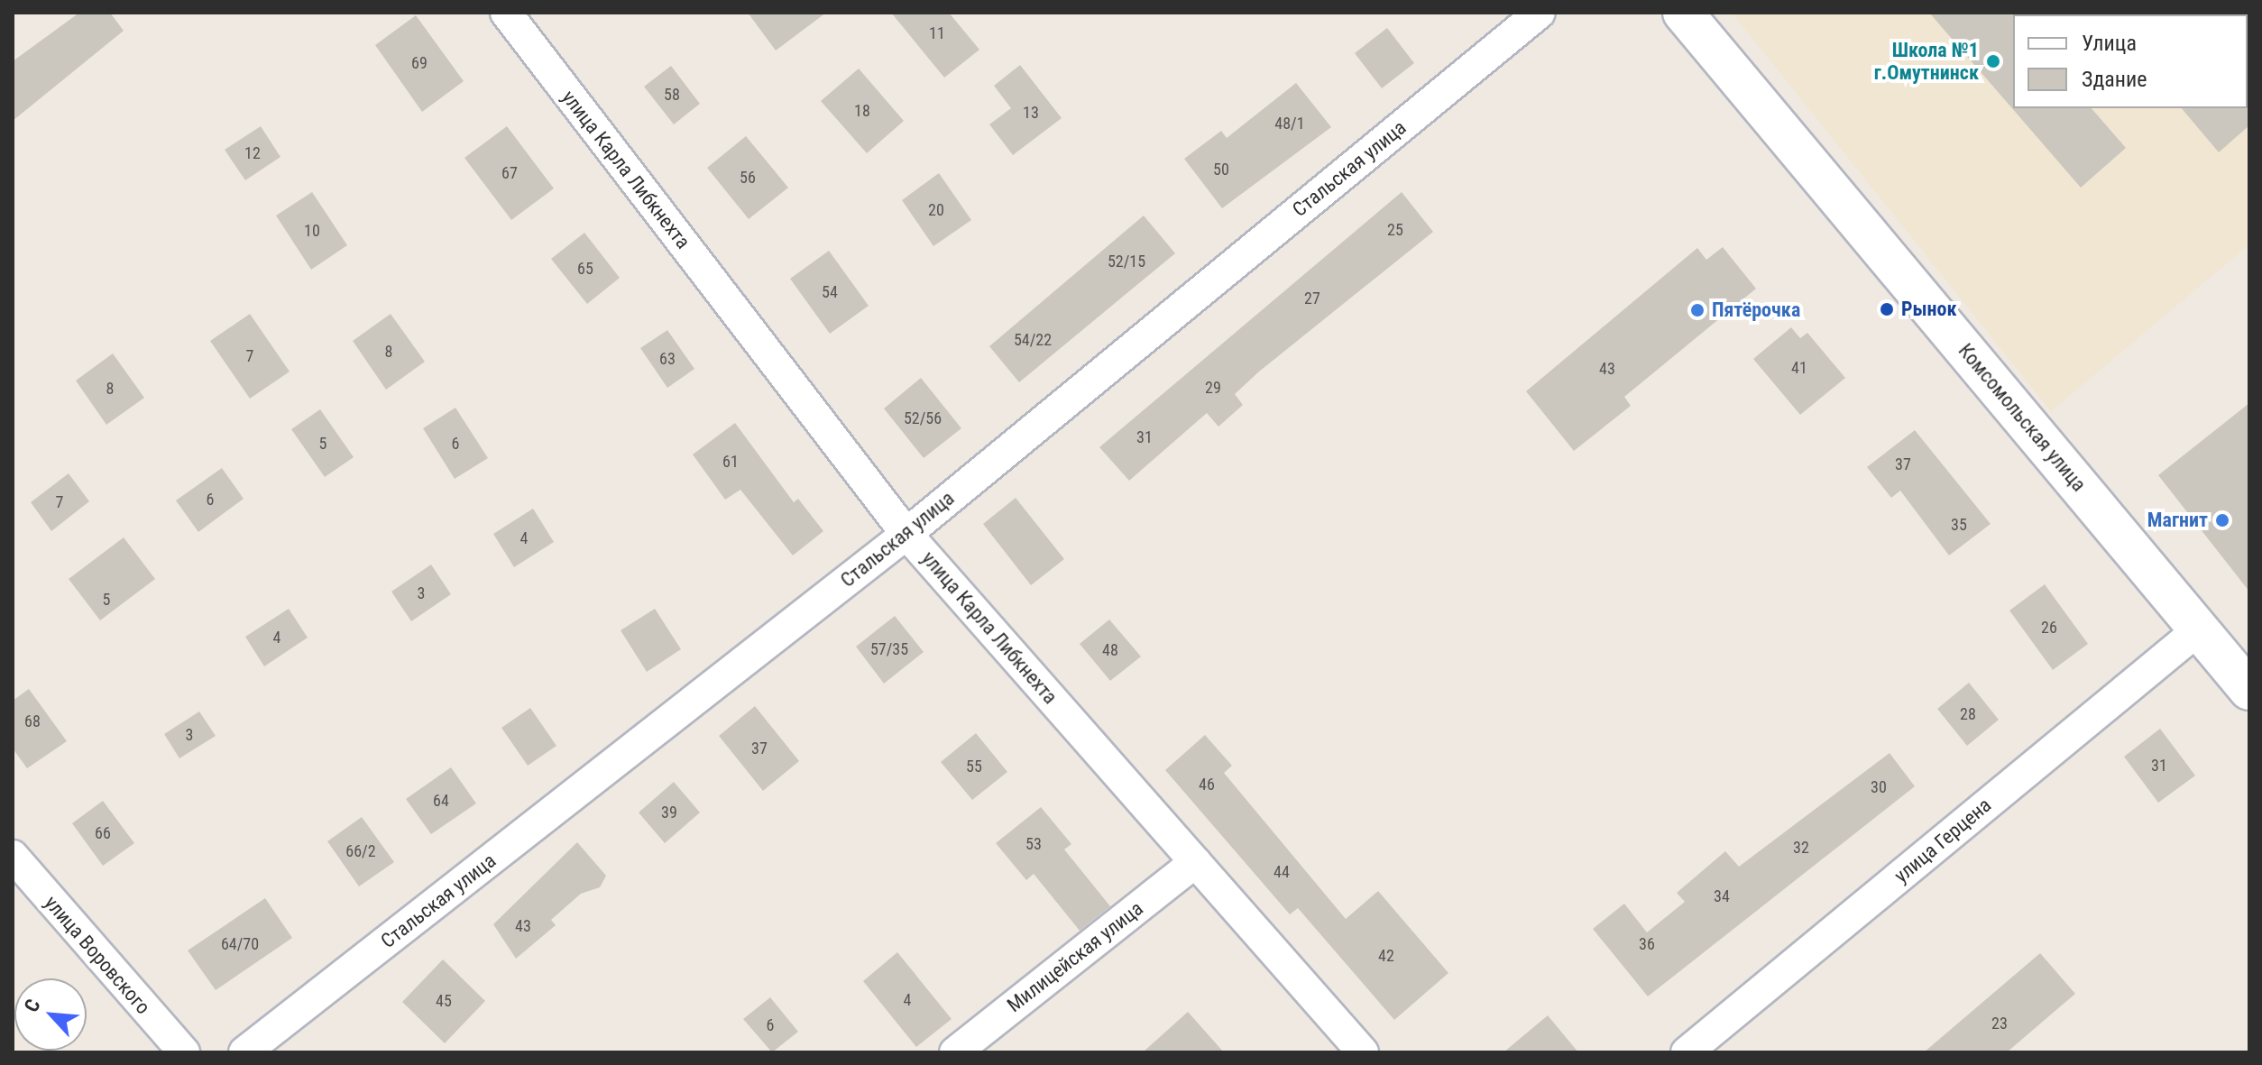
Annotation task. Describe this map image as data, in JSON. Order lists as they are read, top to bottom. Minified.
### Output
{"streets":{"main road":["Комсомольская улица"],"street":["Стальская улица","улица Карла Либкнехта","улица Герцена","улица Воровского","Милицейская улица"]},"crossings":[["Стальская улица","улица Карла Либкнехта"],["улица Карла Либкнехта","Милицейская улица"],["Комсомольская улица","улица Герцена"]],"places":["Школа №1 г.Омутнинск","Рынок","Пятёрочка","Магнит"],"house_numbers":["11","69","58","18","13","48/1","12","50","67","56","20","25","10","52/15","65","54","27","54/22","8","7","63","41","43","29","8","52/56","31","5","6","61","37","6","7","35","4","3","5","26","4","57/35","48","28","68","3","37","31","55","46","30","64","39","66","53","32","66/2","44","34","43","64/70","36","42","4","45","23","6"],"legend":["Улица","Здание"],"north":"top left"}
